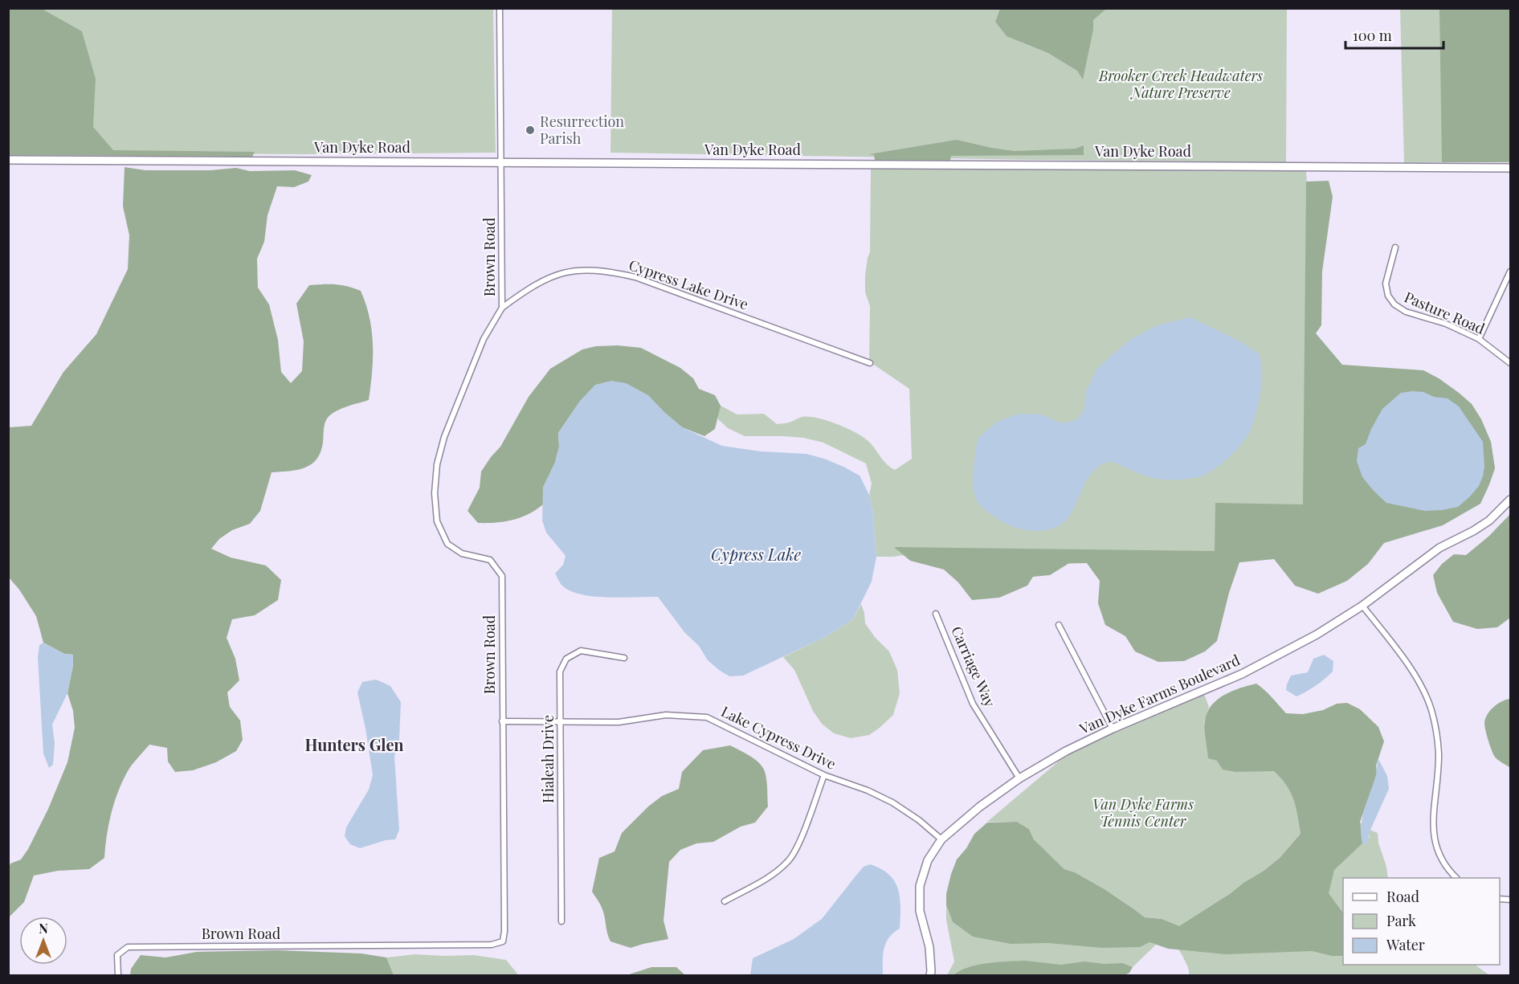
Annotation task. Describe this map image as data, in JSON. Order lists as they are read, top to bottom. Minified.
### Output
{"streets":{"main road":["Van Dyke Road","Van Dyke Farms Boulevard"],"street":["Brown Road","Cypress Lake Drive","Pasture Road","Carriage Way","Lake Cypress Drive","Hialeah Drive"]},"crossings":[["Van Dyke Road","Brown Road"],["Brown Road","Cypress Lake Drive"],["Brown Road","Lake Cypress Drive"],["Carriage Way","Van Dyke Farms Boulevard"],["Van Dyke Farms Boulevard","Lake Cypress Drive"],["Lake Cypress Drive","Hialeah Drive"]],"districts":["Hunters Glen"],"water":["Cypress Lake"],"parks":["Brooker Creek Headwaters Nature Preserve","Van Dyke Farms Tennis Center"],"places":["Resurrection Parish"],"legend":["Road","Park","Water"],"scale_bar":"100 m","north":"top"}
